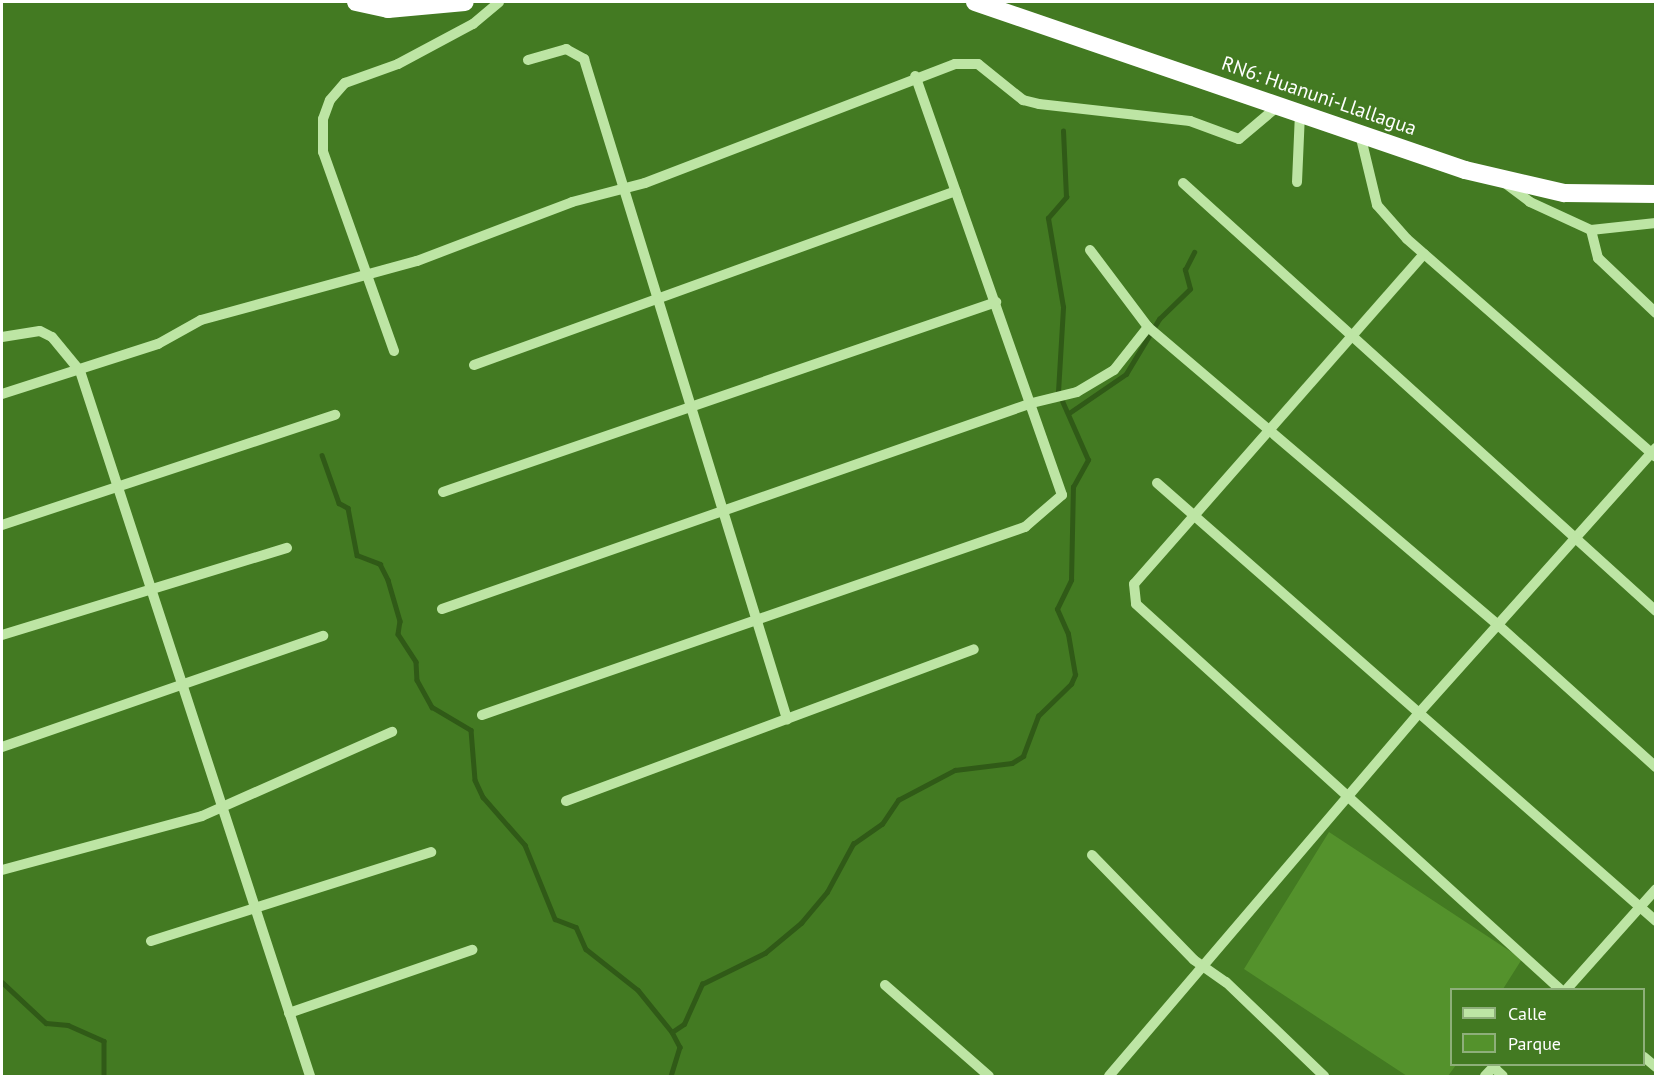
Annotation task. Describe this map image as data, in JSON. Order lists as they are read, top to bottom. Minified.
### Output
{"streets":{"highway":["RN6: Huanuni-Llallagua"]},"legend":["Calle","Parque"]}
